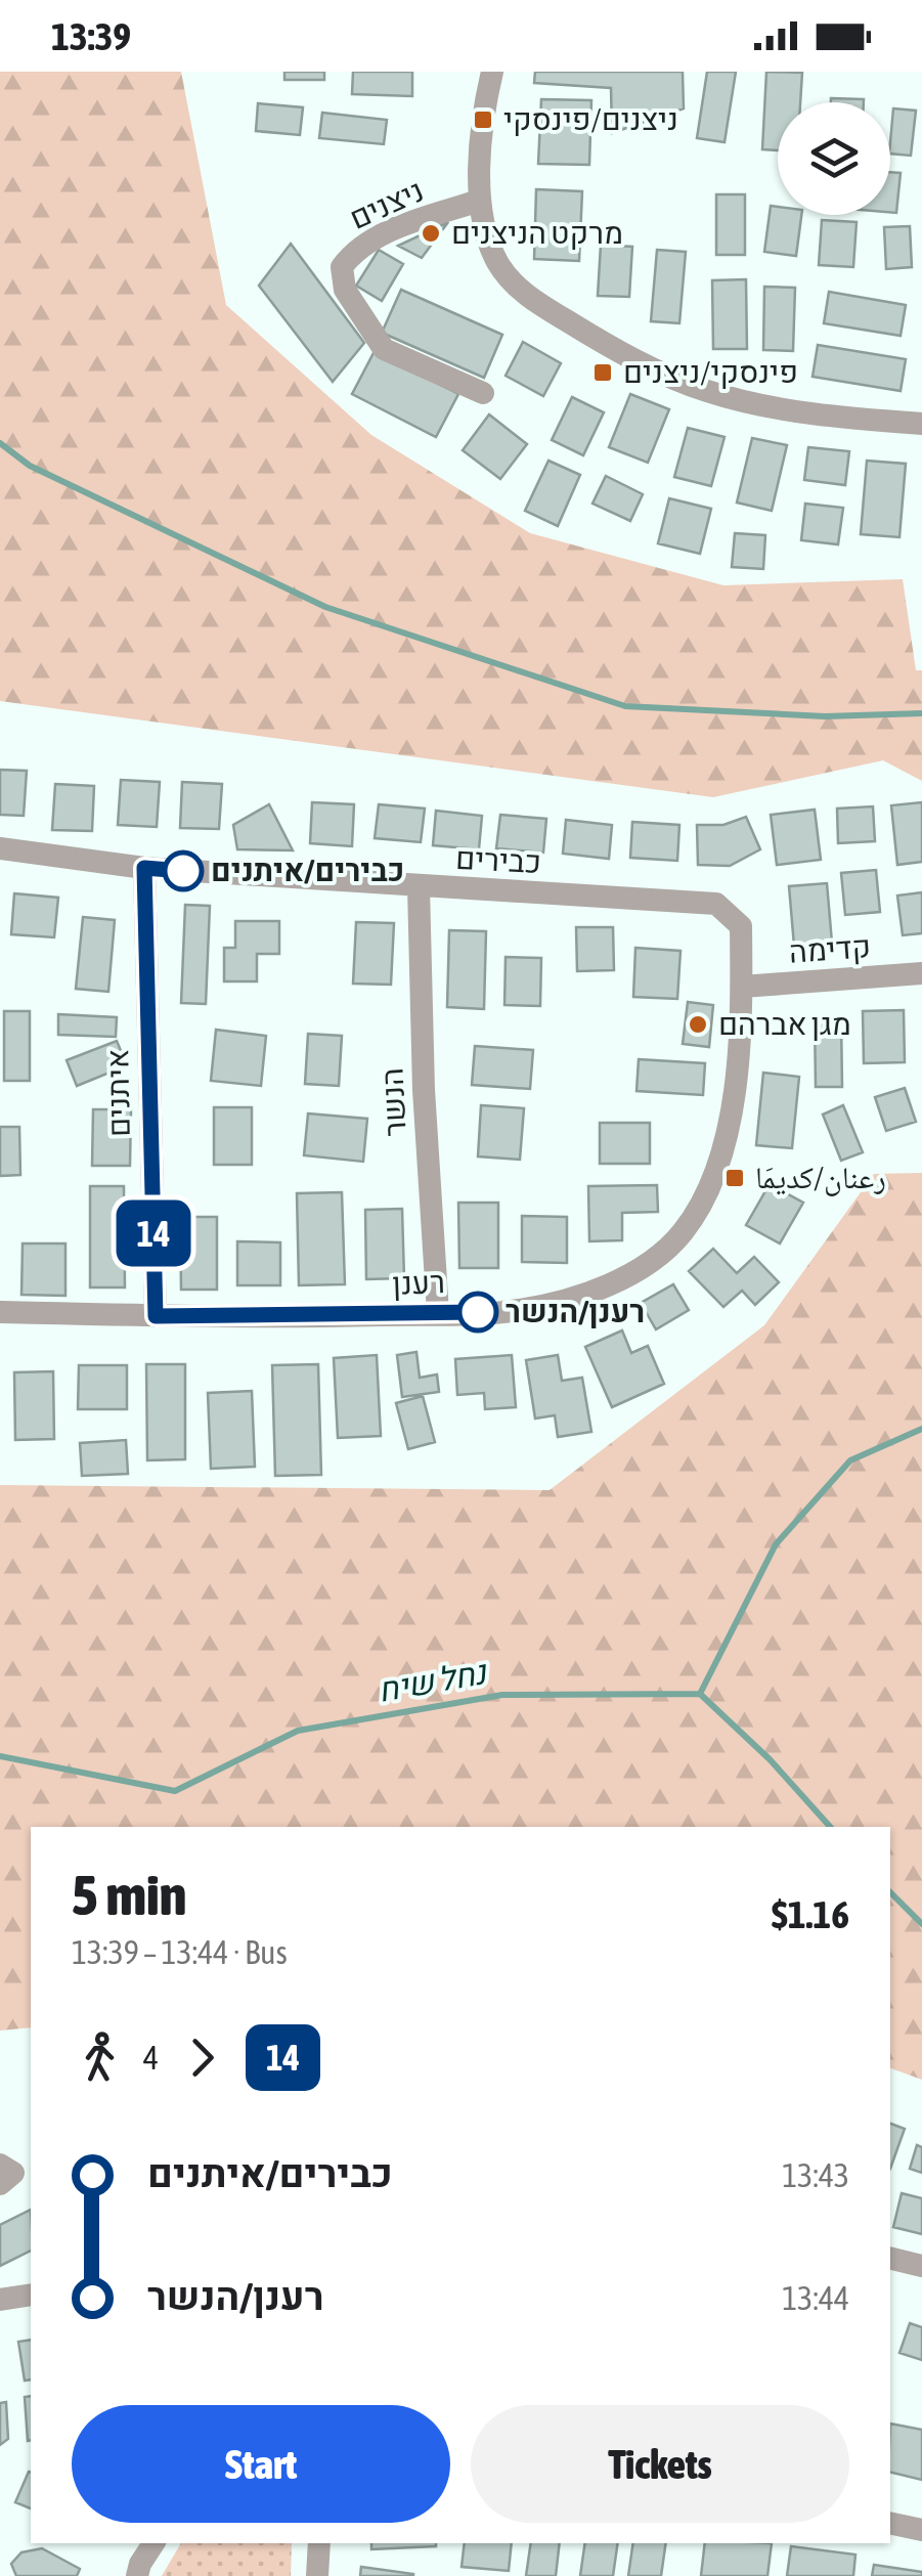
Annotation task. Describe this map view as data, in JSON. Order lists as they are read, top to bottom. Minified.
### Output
{"streets":{"street":["ניצנים","כבירים","קדימה","איתנים","הנשר","רענן"]},"crossings":[["כבירים","קדימה"],["כבירים","איתנים"],["כבירים","הנשר"],["כבירים","רענן"],["קדימה","רענן"],["איתנים","רענן"],["הנשר","רענן"]],"water":["נחל שיח"],"places":{"transit":["ניצנים/פינסקי","פינסקי/ניצנים","رعنان/كديمَا"],"other":["מרקט הניצנים","כבירים/איתנים","מגן אברהם","רענן/הנשר"]},"lines":["bus line 14"],"page":{"status":"13:39","on_map":"14","heading":["5 min","13:39 – 13:44 · Bus","$1.16"],"legs":["4","14"],"list":[{"name":"כבירים/איתנים","value":"13:43"},{"name":"רענן/הנשר","value":"13:44"}],"buttons":["Start","Tickets"]}}
